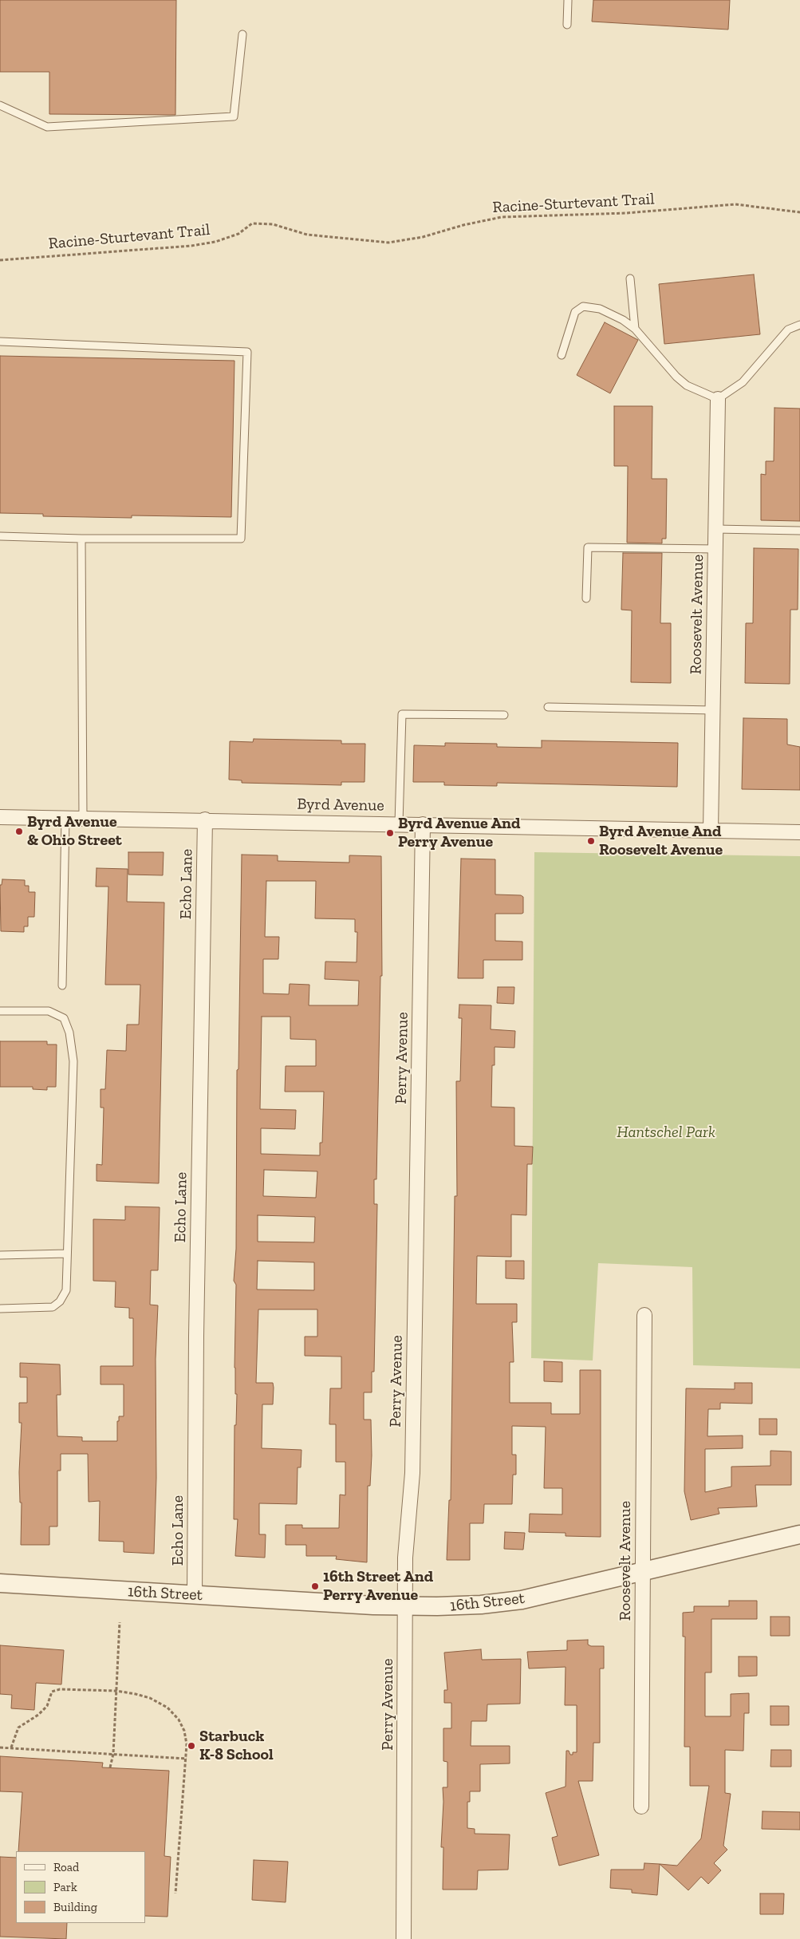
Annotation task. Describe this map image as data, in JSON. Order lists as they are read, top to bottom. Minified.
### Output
{"streets":{"street":["Roosevelt Avenue","Byrd Avenue","Echo Lane","Perry Avenue","16th Street"],"path":["Racine-Sturtevant Trail"]},"crossings":[["Roosevelt Avenue","Byrd Avenue"],["Roosevelt Avenue","16th Street"],["Byrd Avenue","Echo Lane"],["Byrd Avenue","Perry Avenue"],["Echo Lane","16th Street"],["Perry Avenue","16th Street"]],"parks":["Hantschel Park"],"places":["Byrd Avenue & Ohio Street","Byrd Avenue And Perry Avenue","Byrd Avenue And Roosevelt Avenue","16th Street And Perry Avenue","Starbuck K-8 School"],"legend":["Road","Park","Building"]}
